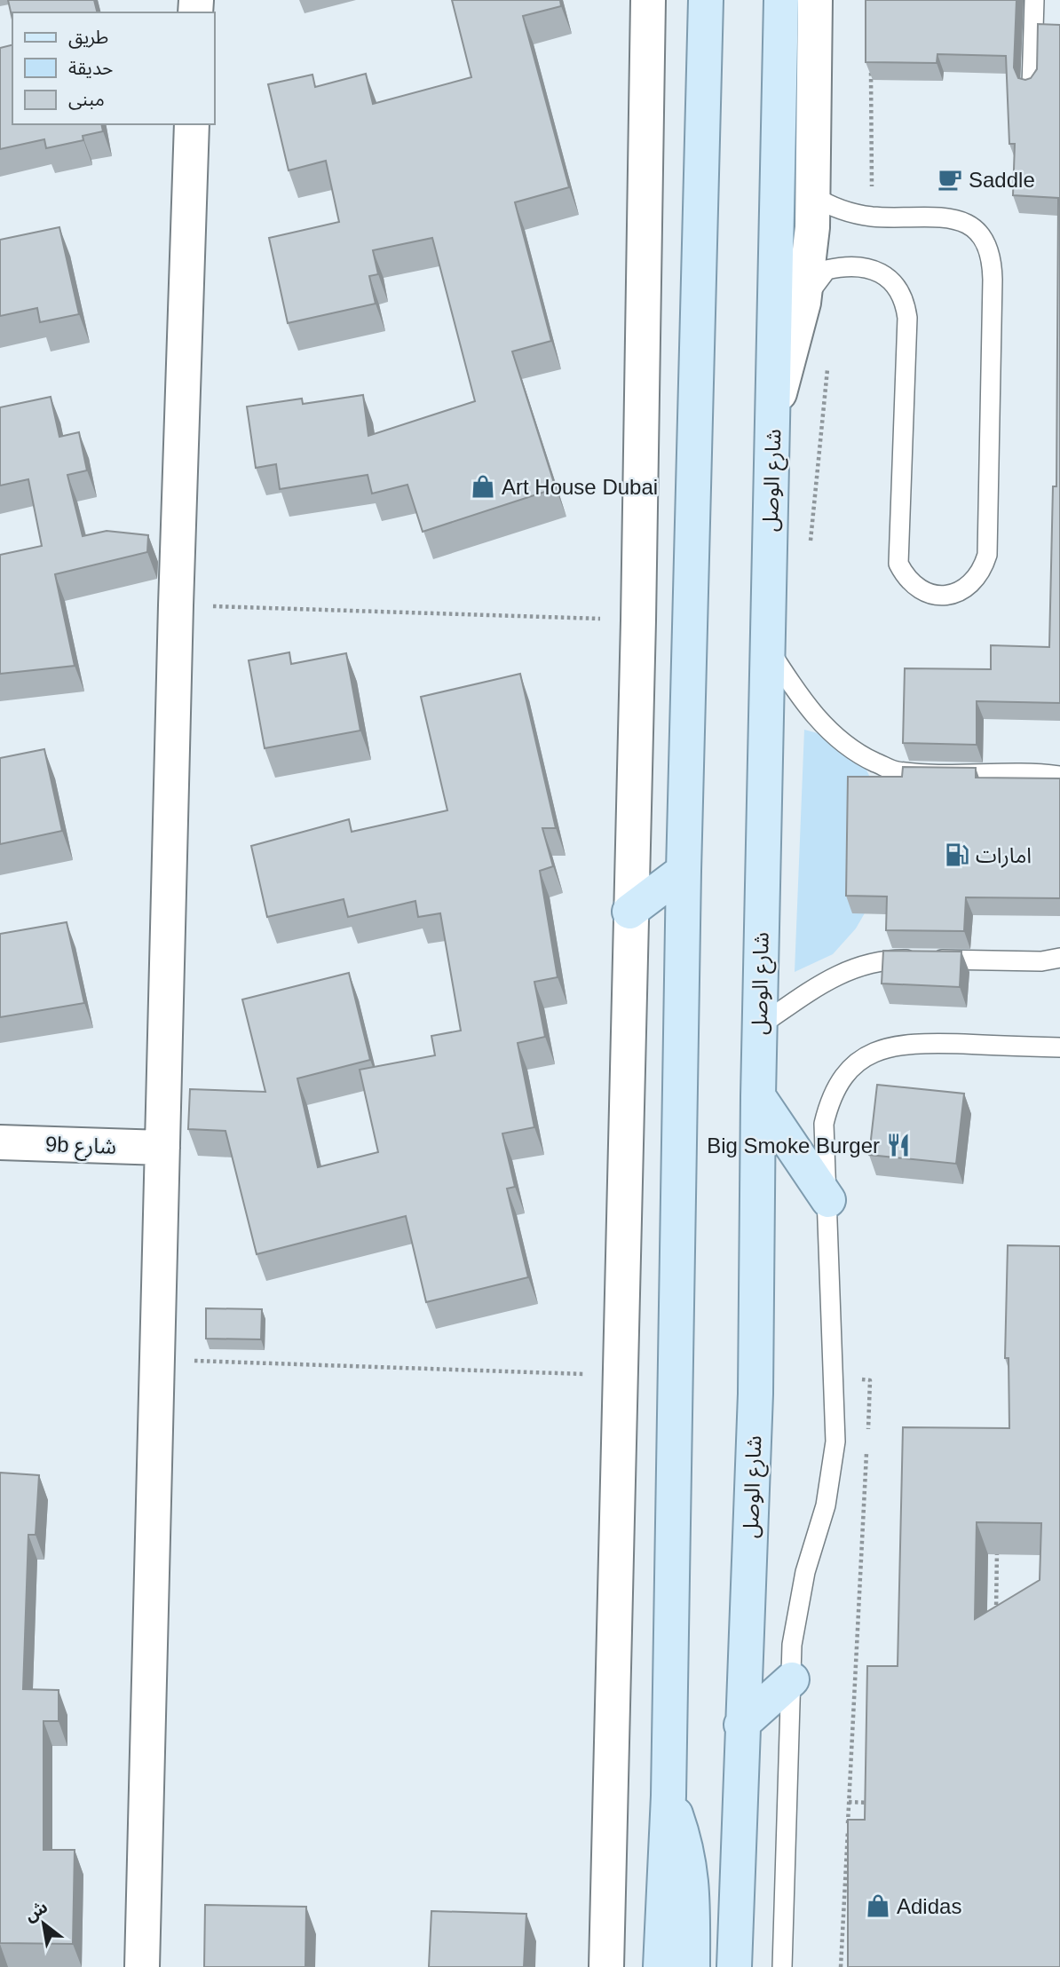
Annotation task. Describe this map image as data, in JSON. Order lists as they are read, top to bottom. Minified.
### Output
{"streets":{"main road":["شارع الوصل"],"street":["9b شارع"]},"places":{"cafe":["Saddle"],"shop":["Art House Dubai","Adidas"],"fuel station":["امارات"],"restaurant":["Big Smoke Burger"]},"legend":["طريق","حديقة","مبنى"],"north":"top left"}
